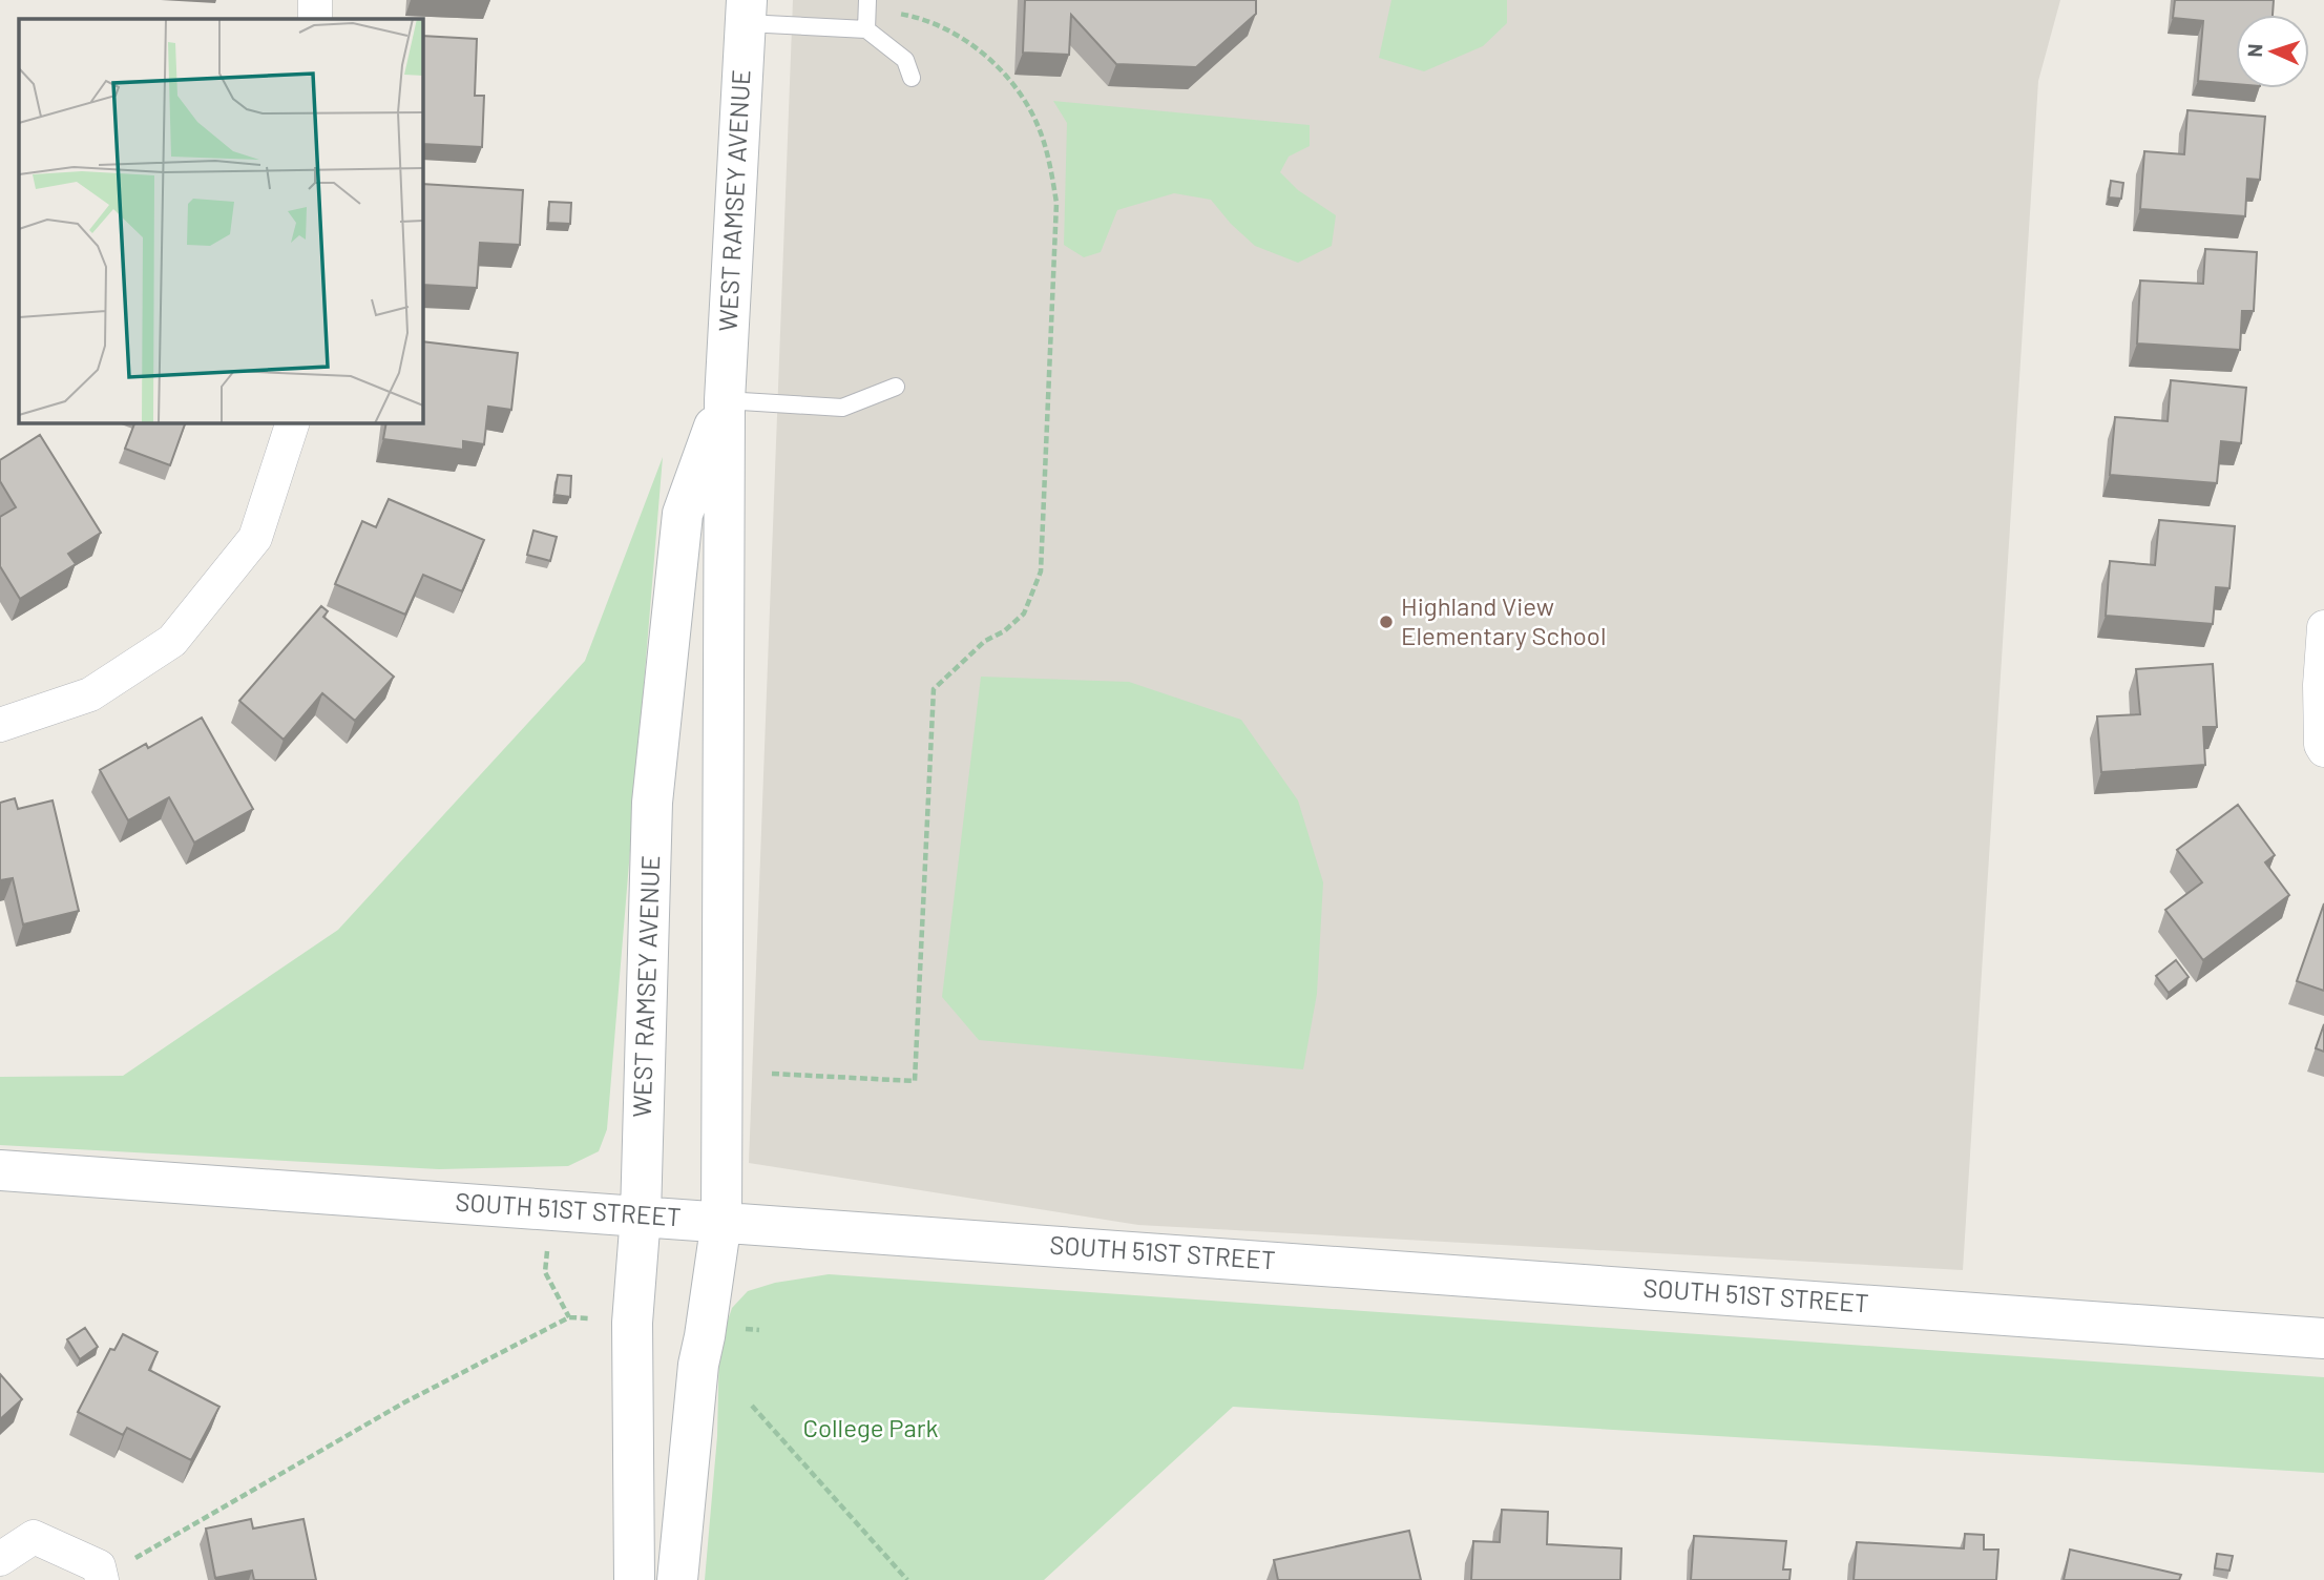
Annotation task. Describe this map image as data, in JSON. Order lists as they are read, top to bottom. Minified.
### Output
{"streets":{"street":["WEST RAMSEY AVENUE","SOUTH 51ST STREET"]},"crossings":[["WEST RAMSEY AVENUE","SOUTH 51ST STREET"]],"parks":["College Park"],"places":["Highland View Elementary School"],"north":"left"}
